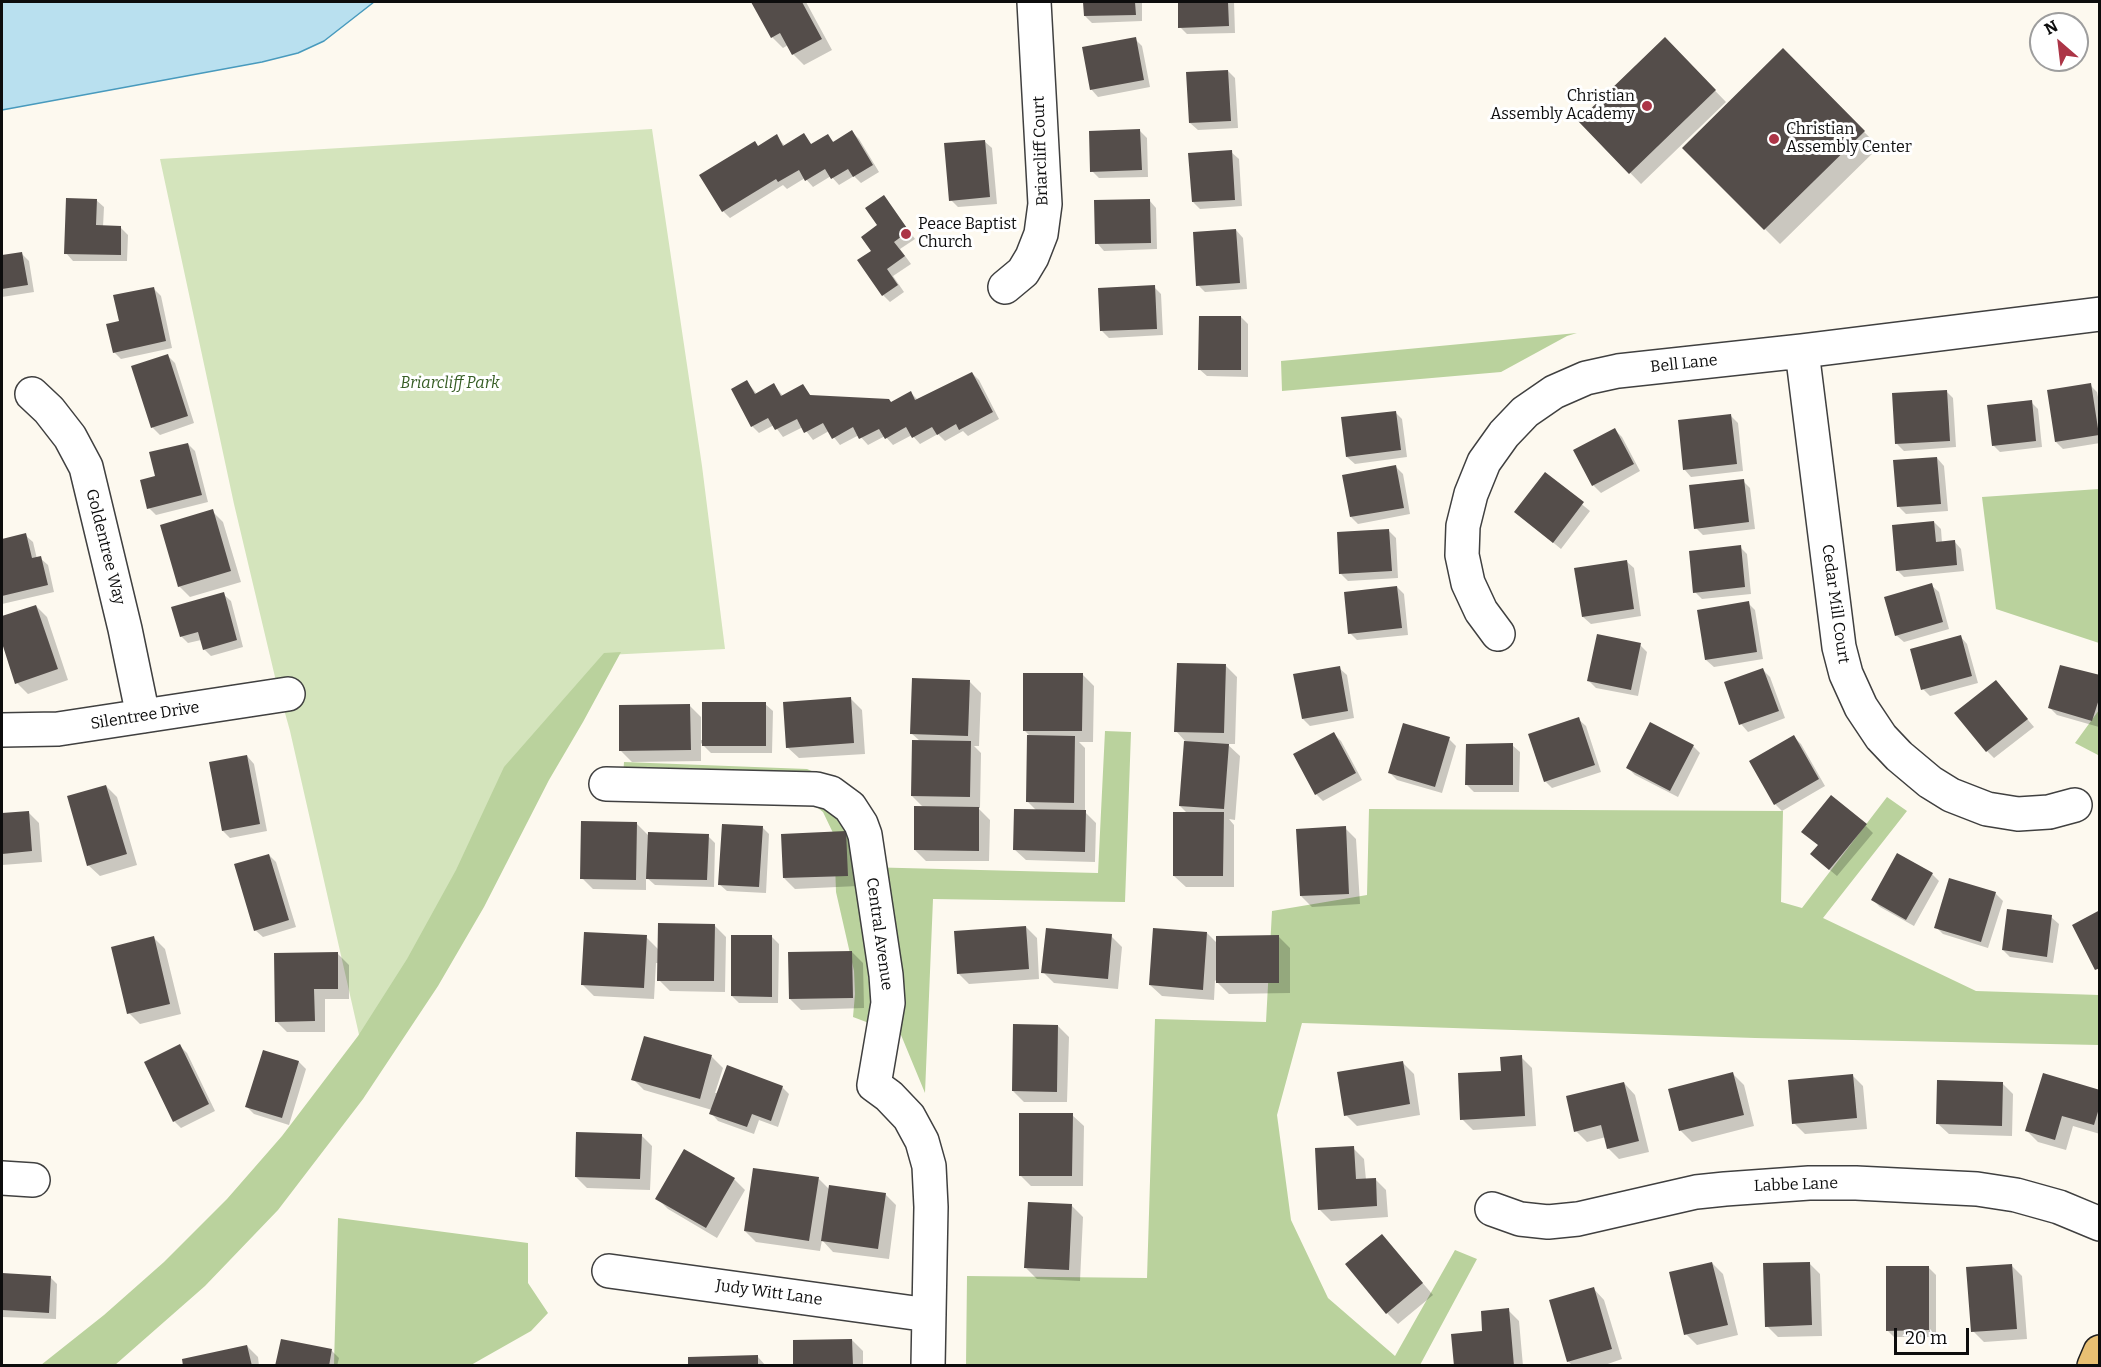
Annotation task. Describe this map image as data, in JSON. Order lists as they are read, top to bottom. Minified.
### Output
{"streets":{"street":["Briarcliff Court","Bell Lane","Goldentree Way","Cedar Mill Court","Silentree Drive","Central Avenue","Labbe Lane","Judy Witt Lane"]},"crossings":[["Bell Lane","Cedar Mill Court"],["Goldentree Way","Silentree Drive"],["Central Avenue","Judy Witt Lane"]],"parks":["Briarcliff Park"],"places":["Christian Assembly Academy","Christian Assembly Center","Peace Baptist Church"],"scale_bar":"20 m","north":"top left"}
